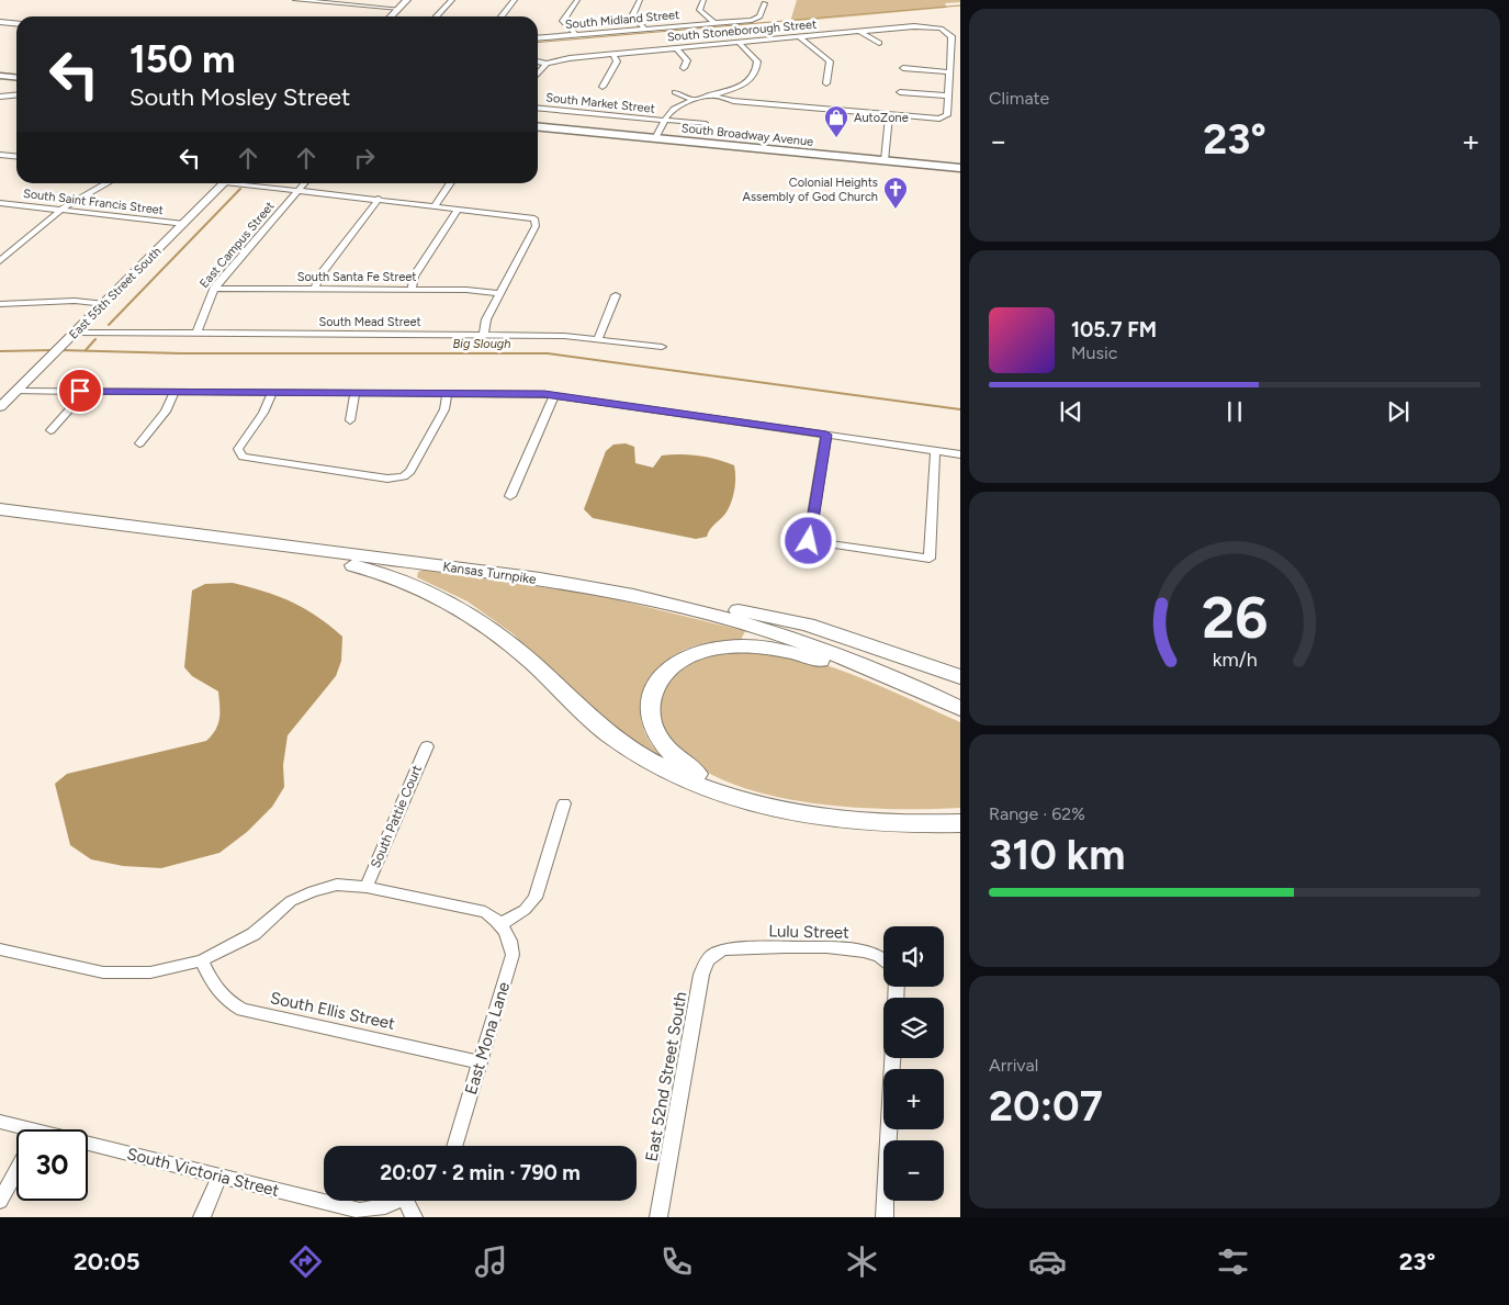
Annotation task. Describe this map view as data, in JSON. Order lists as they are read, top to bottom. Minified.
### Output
{"streets":{"highway":["Kansas Turnpike"],"main road":["South Broadway Avenue"],"street":["South Midland Street","South Stoneborough Street","South Market Street","South Saint Francis Street","East Campus Street","South Santa Fe Street","East 55th Street South","South Mead Street","South Pattie Court","Lulu Street","South Ellis Street","East Mona Lane","East 52nd Street South","South Victoria Street"]},"crossings":[["South Saint Francis Street","East 55th Street South"],["East Campus Street","South Santa Fe Street"],["East Campus Street","South Mead Street"],["East 55th Street South","South Mead Street"],["Lulu Street","East 52nd Street South"],["South Ellis Street","East Mona Lane"]],"water":["Big Slough"],"places":{"shop":["AutoZone"],"church":["Colonial Heights Assembly of God Church"]},"page":{"tile":["Climate",["Range · 62%","310 km"],["Arrival","20:07"]],"turn":["150 m","South Mosley Street"],"heat":["−","23°","+"],"song":["105.7 FM","Music"],"map_buttons":["+","−"],"limit":"30","trip":"20:07 · 2 min · 790 m","tabs":["20:05","23°"],"gauge":["26","km/h"]}}
